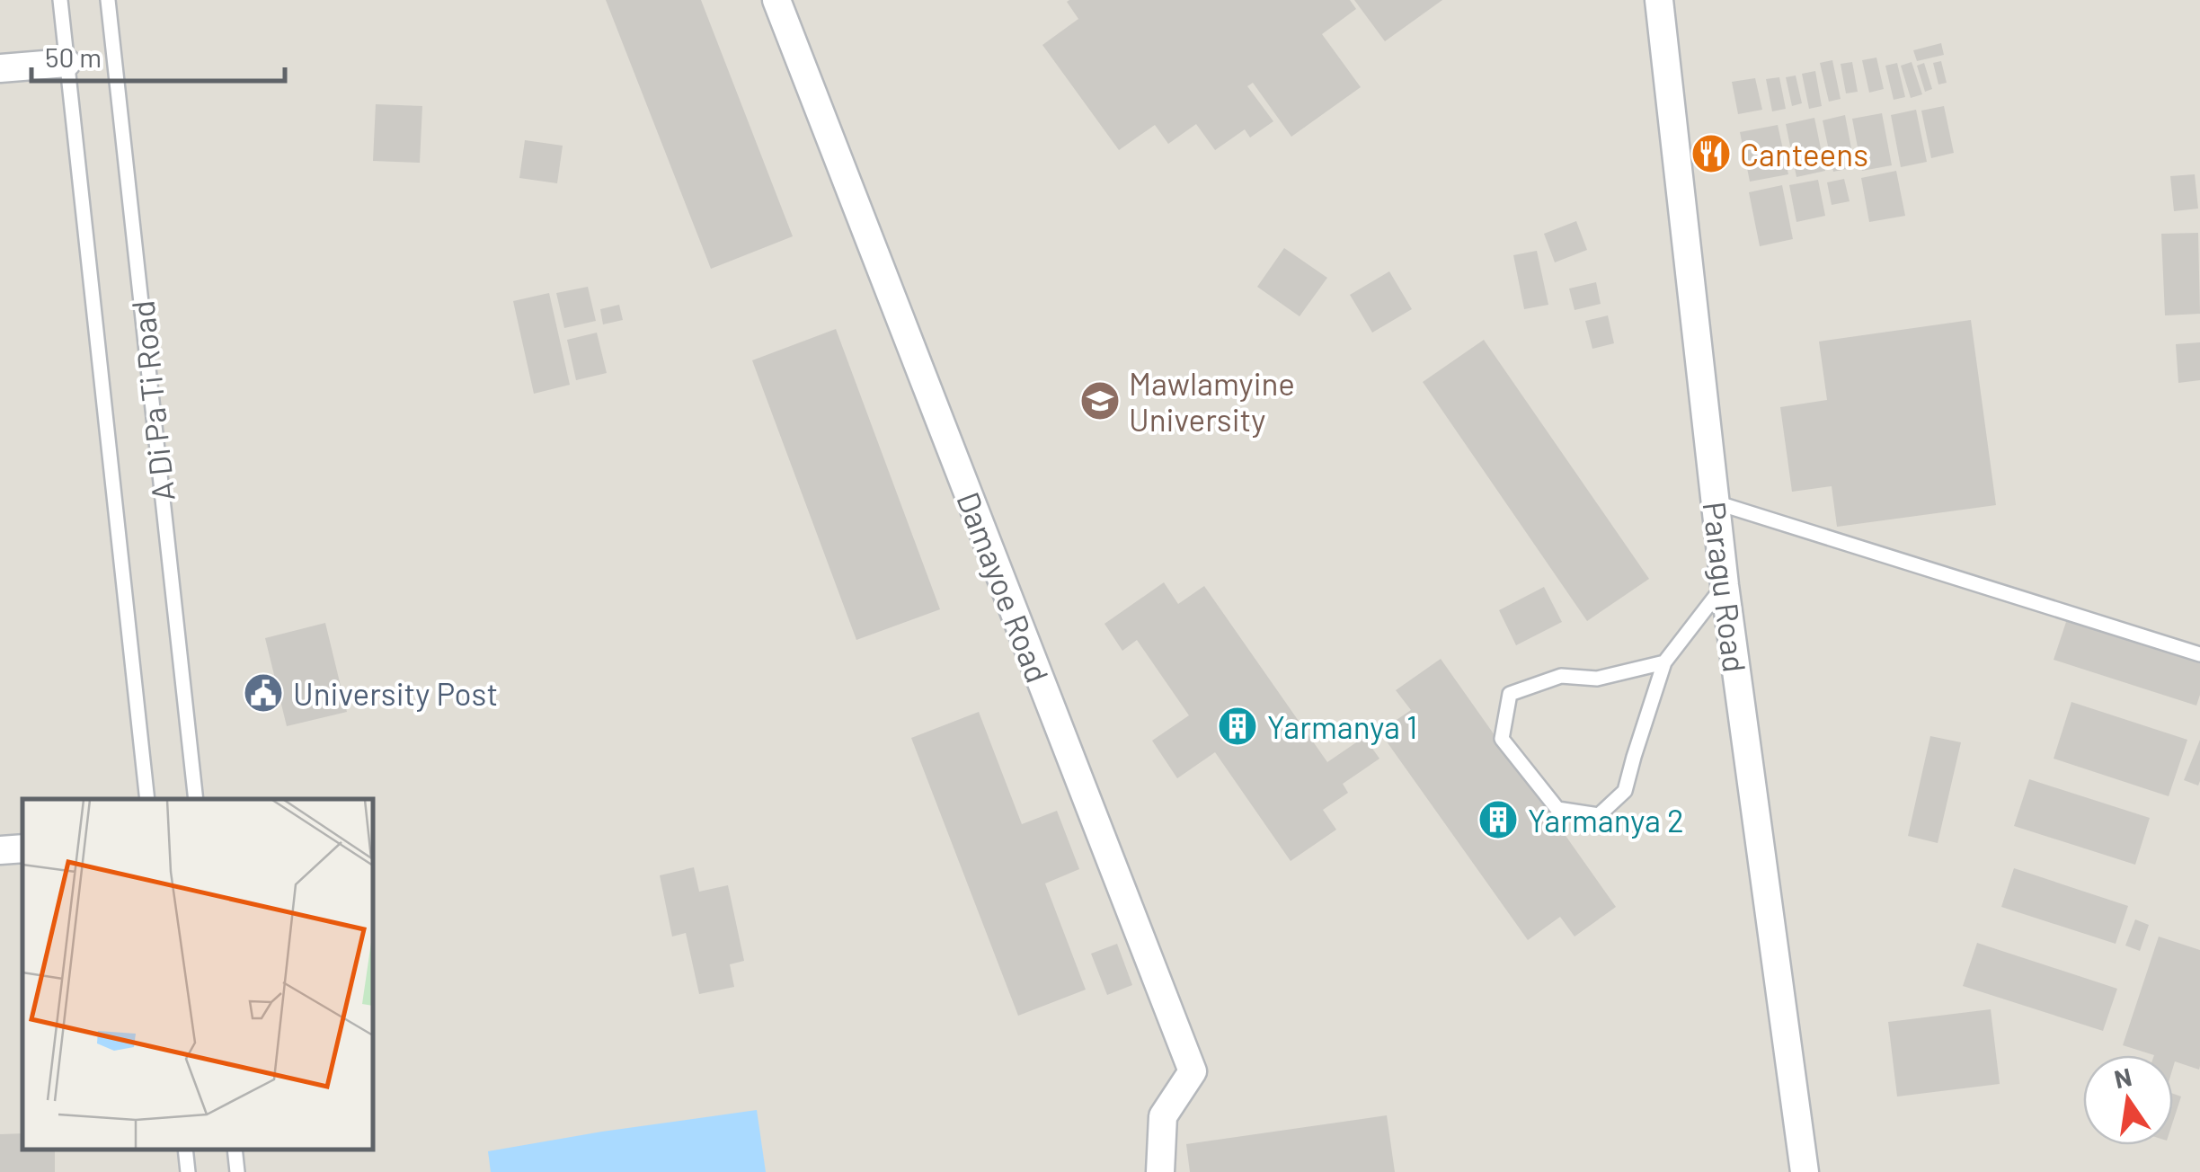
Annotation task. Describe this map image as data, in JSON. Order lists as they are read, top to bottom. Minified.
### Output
{"streets":{"street":["Damayoe Road","Paragu Road"],"lane":["A Di Pa Ti Road"]},"places":{"restaurant":["Canteens"],"school or university":["Mawlamyine University"],"public building":["University Post"],"building":["Yarmanya 1","Yarmanya 2"]},"scale_bar":"50 m","north":"top"}
